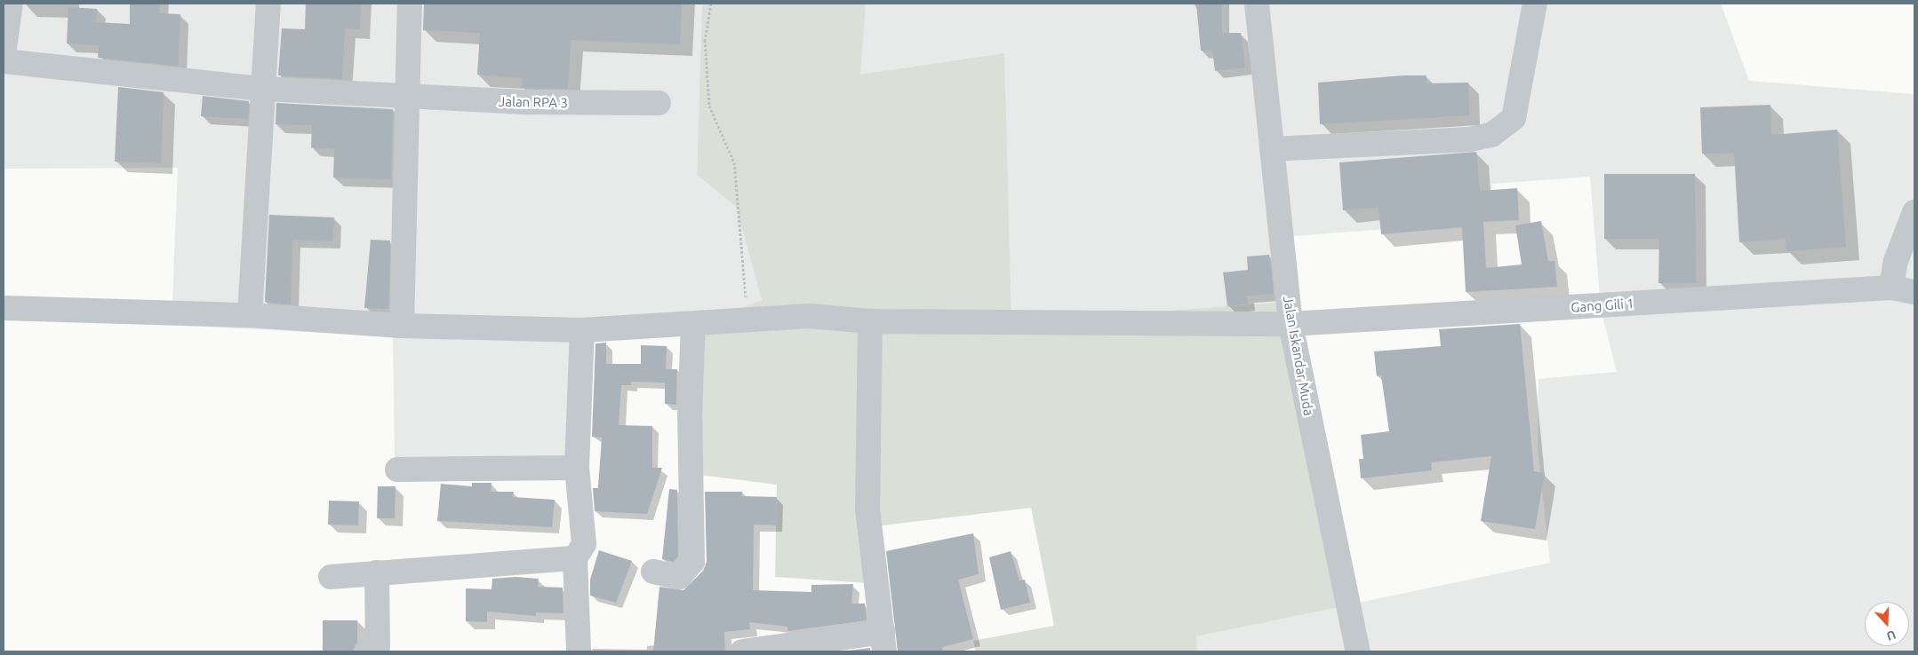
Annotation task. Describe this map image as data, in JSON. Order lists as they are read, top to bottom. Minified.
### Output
{"streets":{"street":["Jalan RPA 3","Gang Gili 1","Jalan Iskandar Muda"]},"crossings":[["Gang Gili 1","Jalan Iskandar Muda"]],"north":"bottom"}
